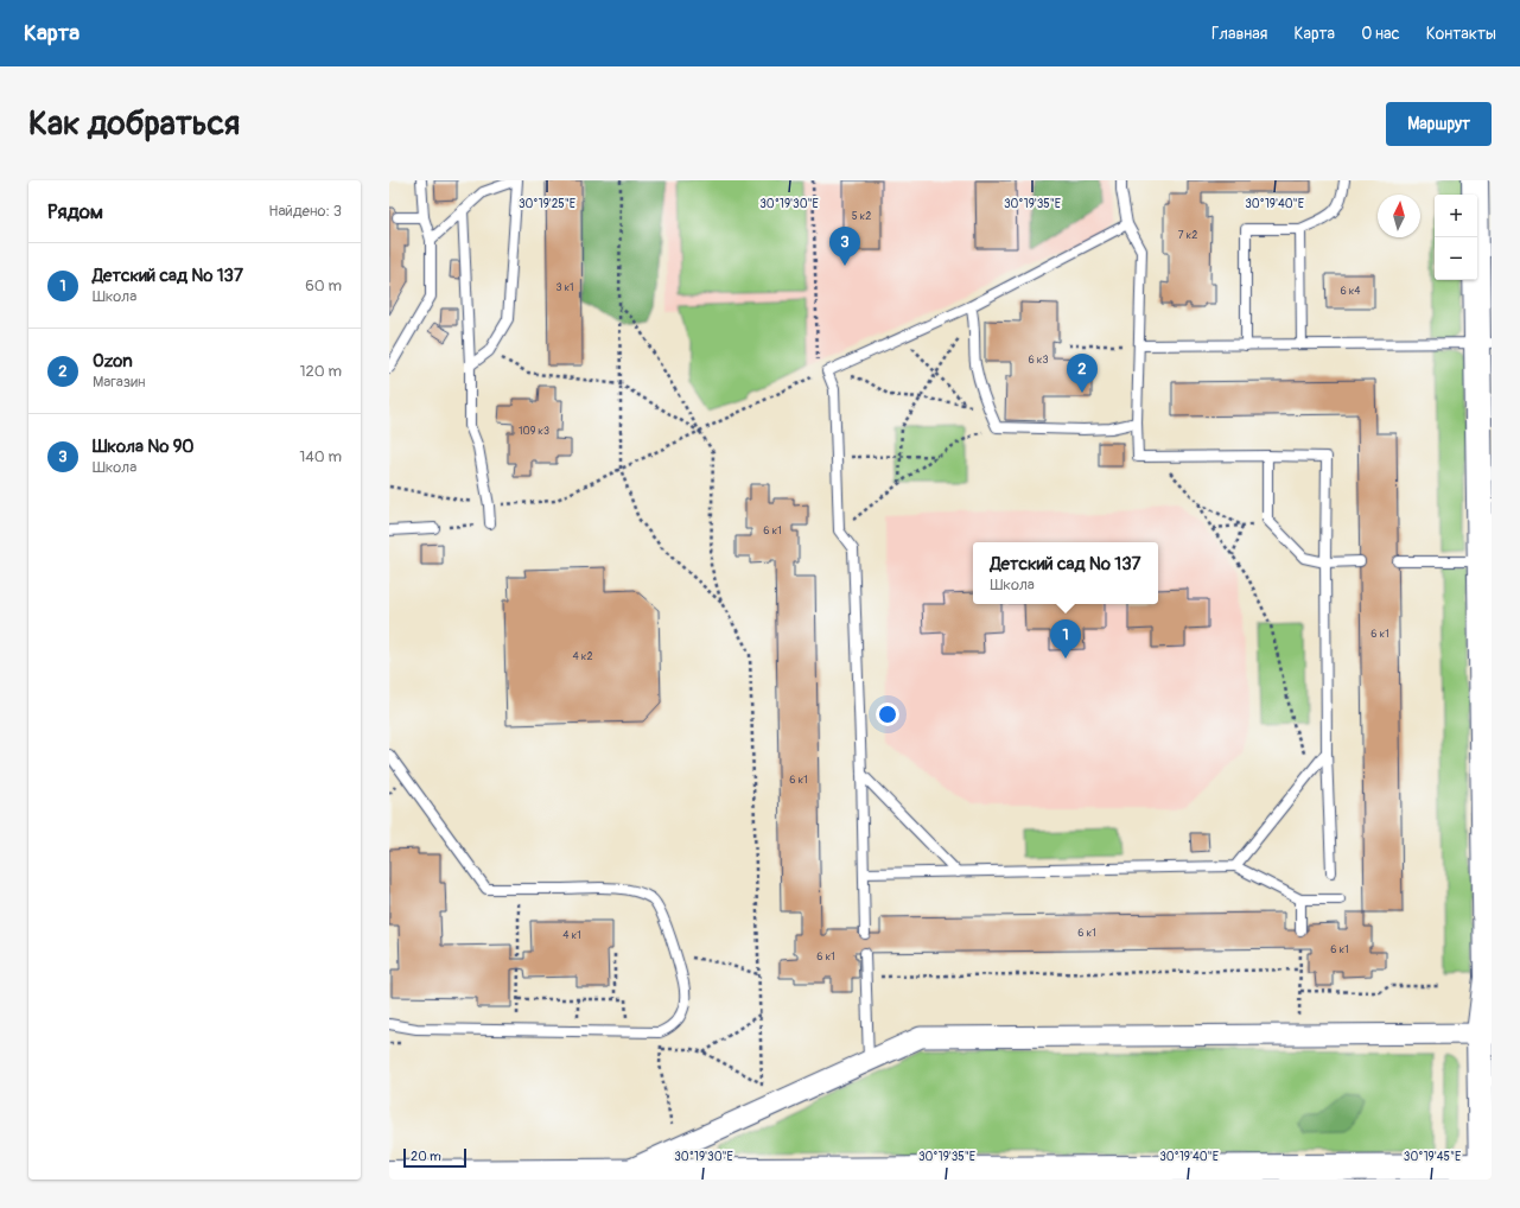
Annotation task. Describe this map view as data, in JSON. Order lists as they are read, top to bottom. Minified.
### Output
{"house_numbers":["5 к2","7 к2","3 к1","6 к4","6 к3","109 к3","6 к1","6 к1","4 к2","6 к1","6 к1","4 к1","6 к1","6 к1"],"scale_bar":"20 m","north":"top","page":{"header":"Карта","nav":["Главная","Карта","О нас","Контакты"],"buttons":"Маршрут","title":"Как добраться","heading":["Рядом","Найдено: 3"],"map_buttons":["+","−"],"pins":["3","2","1"],"list":[{"mark":"1","name":"Детский сад № 137","note":"Школа","value":"60 m"},{"mark":"2","name":"Ozon","note":"Магазин","value":"120 m"},{"mark":"3","name":"Школа № 90","note":"Школа","value":"140 m"}],"popup":["Детский сад № 137","Школа"],"scale":"20 m"},"coordinates":["30°19'25\"E","30°19'30\"E","30°19'35\"E","30°19'40\"E","30°19'45\"E"]}
